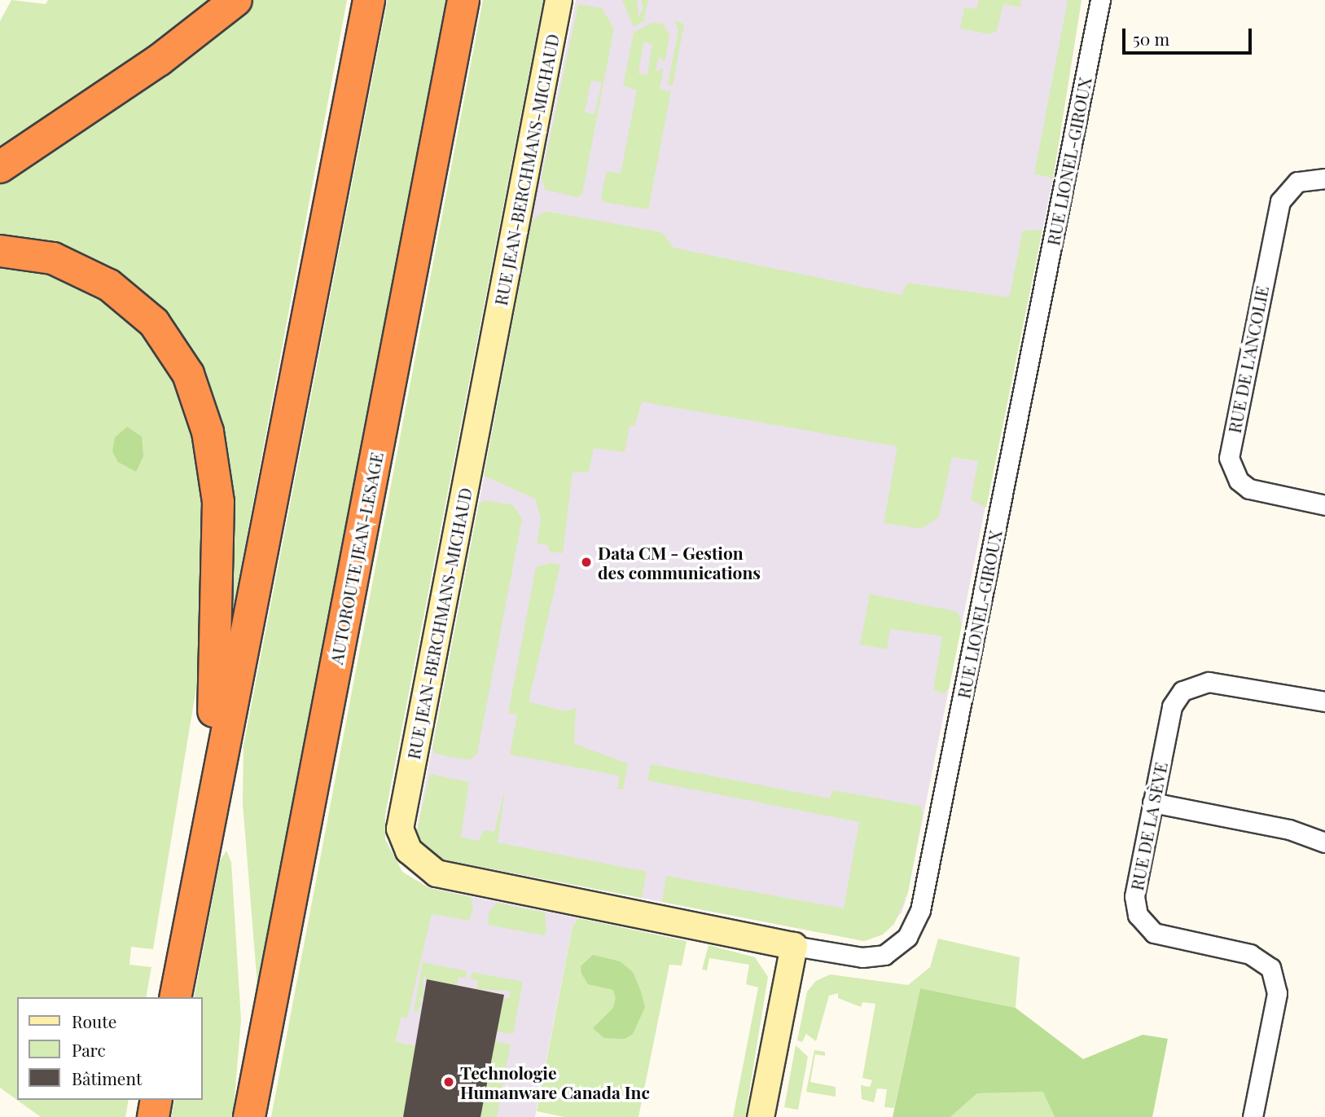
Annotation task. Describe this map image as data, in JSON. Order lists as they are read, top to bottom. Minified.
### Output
{"streets":{"highway":["AUTOROUTE JEAN-LESAGE"],"street":["RUE LIONEL-GIROUX","RUE JEAN-BERCHMANS-MICHAUD","RUE DE L'ANCOLIE","RUE DE LA SÈVE"]},"crossings":[["RUE LIONEL-GIROUX","RUE JEAN-BERCHMANS-MICHAUD"]],"places":["Data CM - Gestion des communications","Technologie Humanware Canada Inc"],"legend":["Route","Parc","Bâtiment"],"scale_bar":"50 m"}
